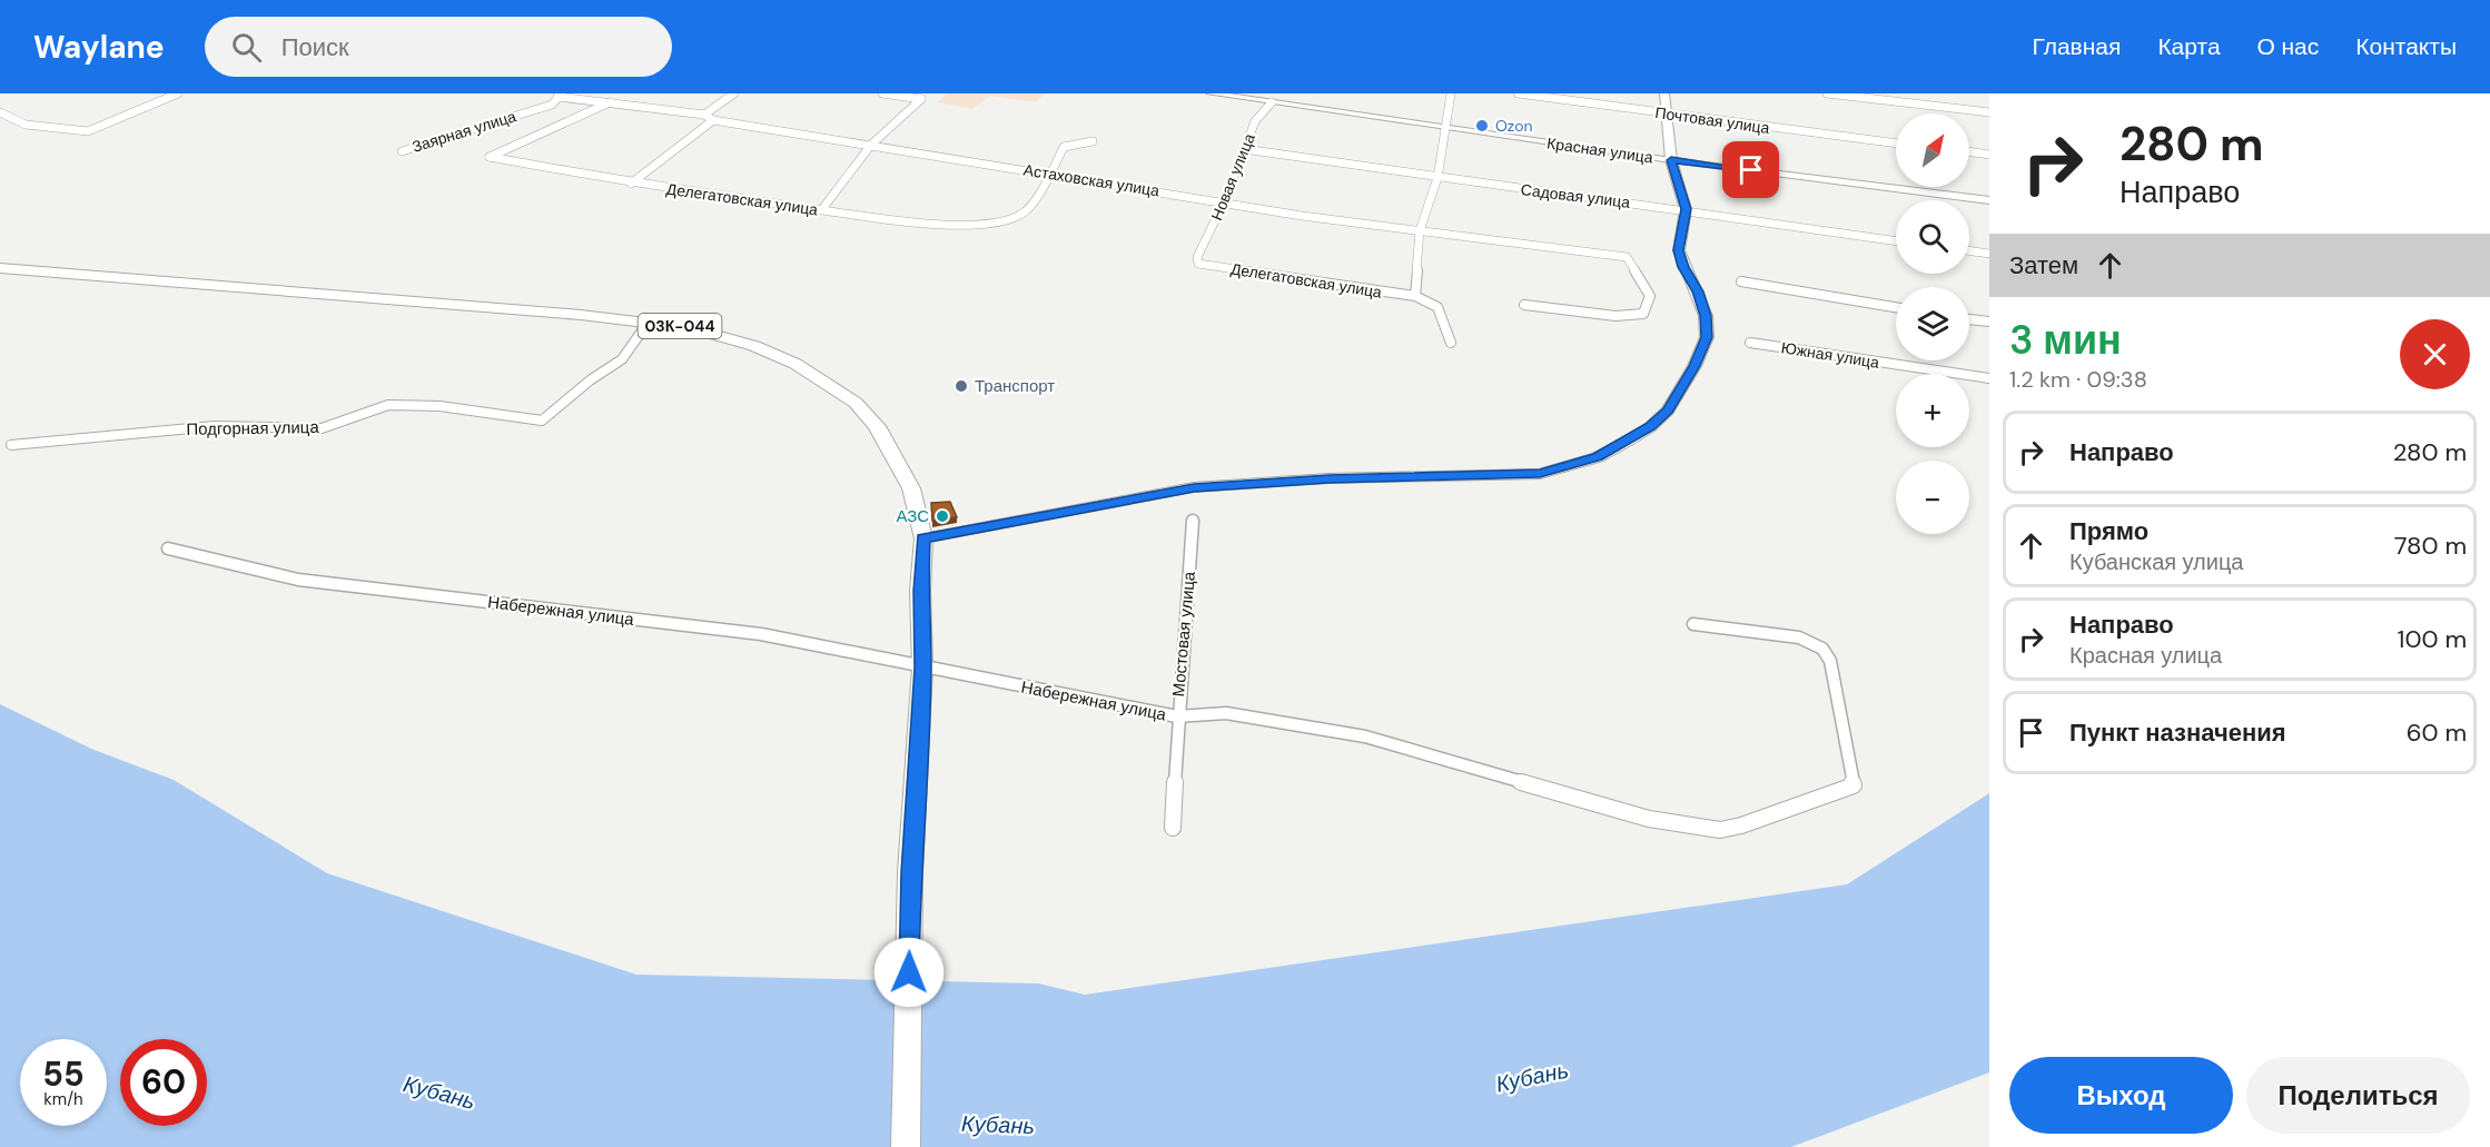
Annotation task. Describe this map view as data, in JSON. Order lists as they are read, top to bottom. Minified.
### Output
{"streets":{"main road":["03К-044"],"street":["Почтовая улица","Заярная улица","Красная улица","Новая улица","Астаховская улица","Садовая улица","Делегатовская улица","Южная улица","Подгорная улица","Набережная улица","Мостовая улица"]},"crossings":[["Заярная улица","Астаховская улица"],["Заярная улица","Делегатовская улица"],["Красная улица","Новая улица"],["Новая улица","Астаховская улица"],["Новая улица","Садовая улица"],["Новая улица","Делегатовская улица"],["Астаховская улица","Делегатовская улица"],["03К-044","Подгорная улица"],["03К-044","Набережная улица"],["Набережная улица","Мостовая улица"]],"water":["Кубань"],"places":["Ozon","Транспорт","АЗС"],"north":"top right","page":{"header":"Waylane","search":"Поиск","nav":["Главная","Карта","О нас","Контакты"],"turn":["280 m","Направо"],"map_buttons":["+","−"],"then":"Затем","heading":["3 мин","1.2 km · 09:38"],"list":[{"name":"Направо","value":"280 m"},{"name":"Прямо","note":"Кубанская улица","value":"780 m"},{"name":"Направо","note":"Красная улица","value":"100 m"},{"name":"Пункт назначения","value":"60 m"}],"speed":"55 km/h","limit":"60","buttons":["Выход","Поделиться"]}}
